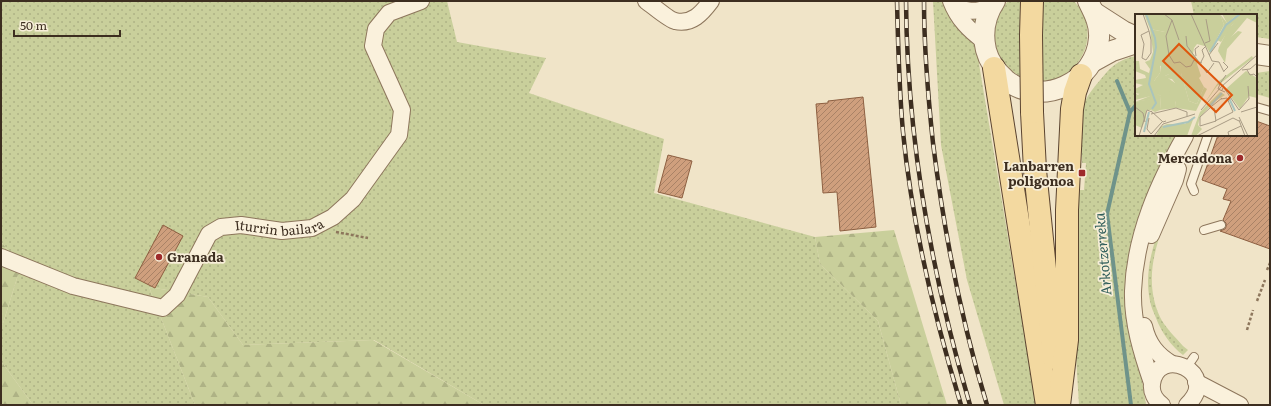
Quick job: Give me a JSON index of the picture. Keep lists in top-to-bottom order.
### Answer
{
  "streets": {
    "street": ["Iturrin bailara"]
  },
  "water": ["Arkotzerreka"],
  "places": {
    "other": ["Mercadona", "Granada"],
    "transit": ["Lanbarren poligonoa"]
  },
  "scale_bar": "50 m"
}
